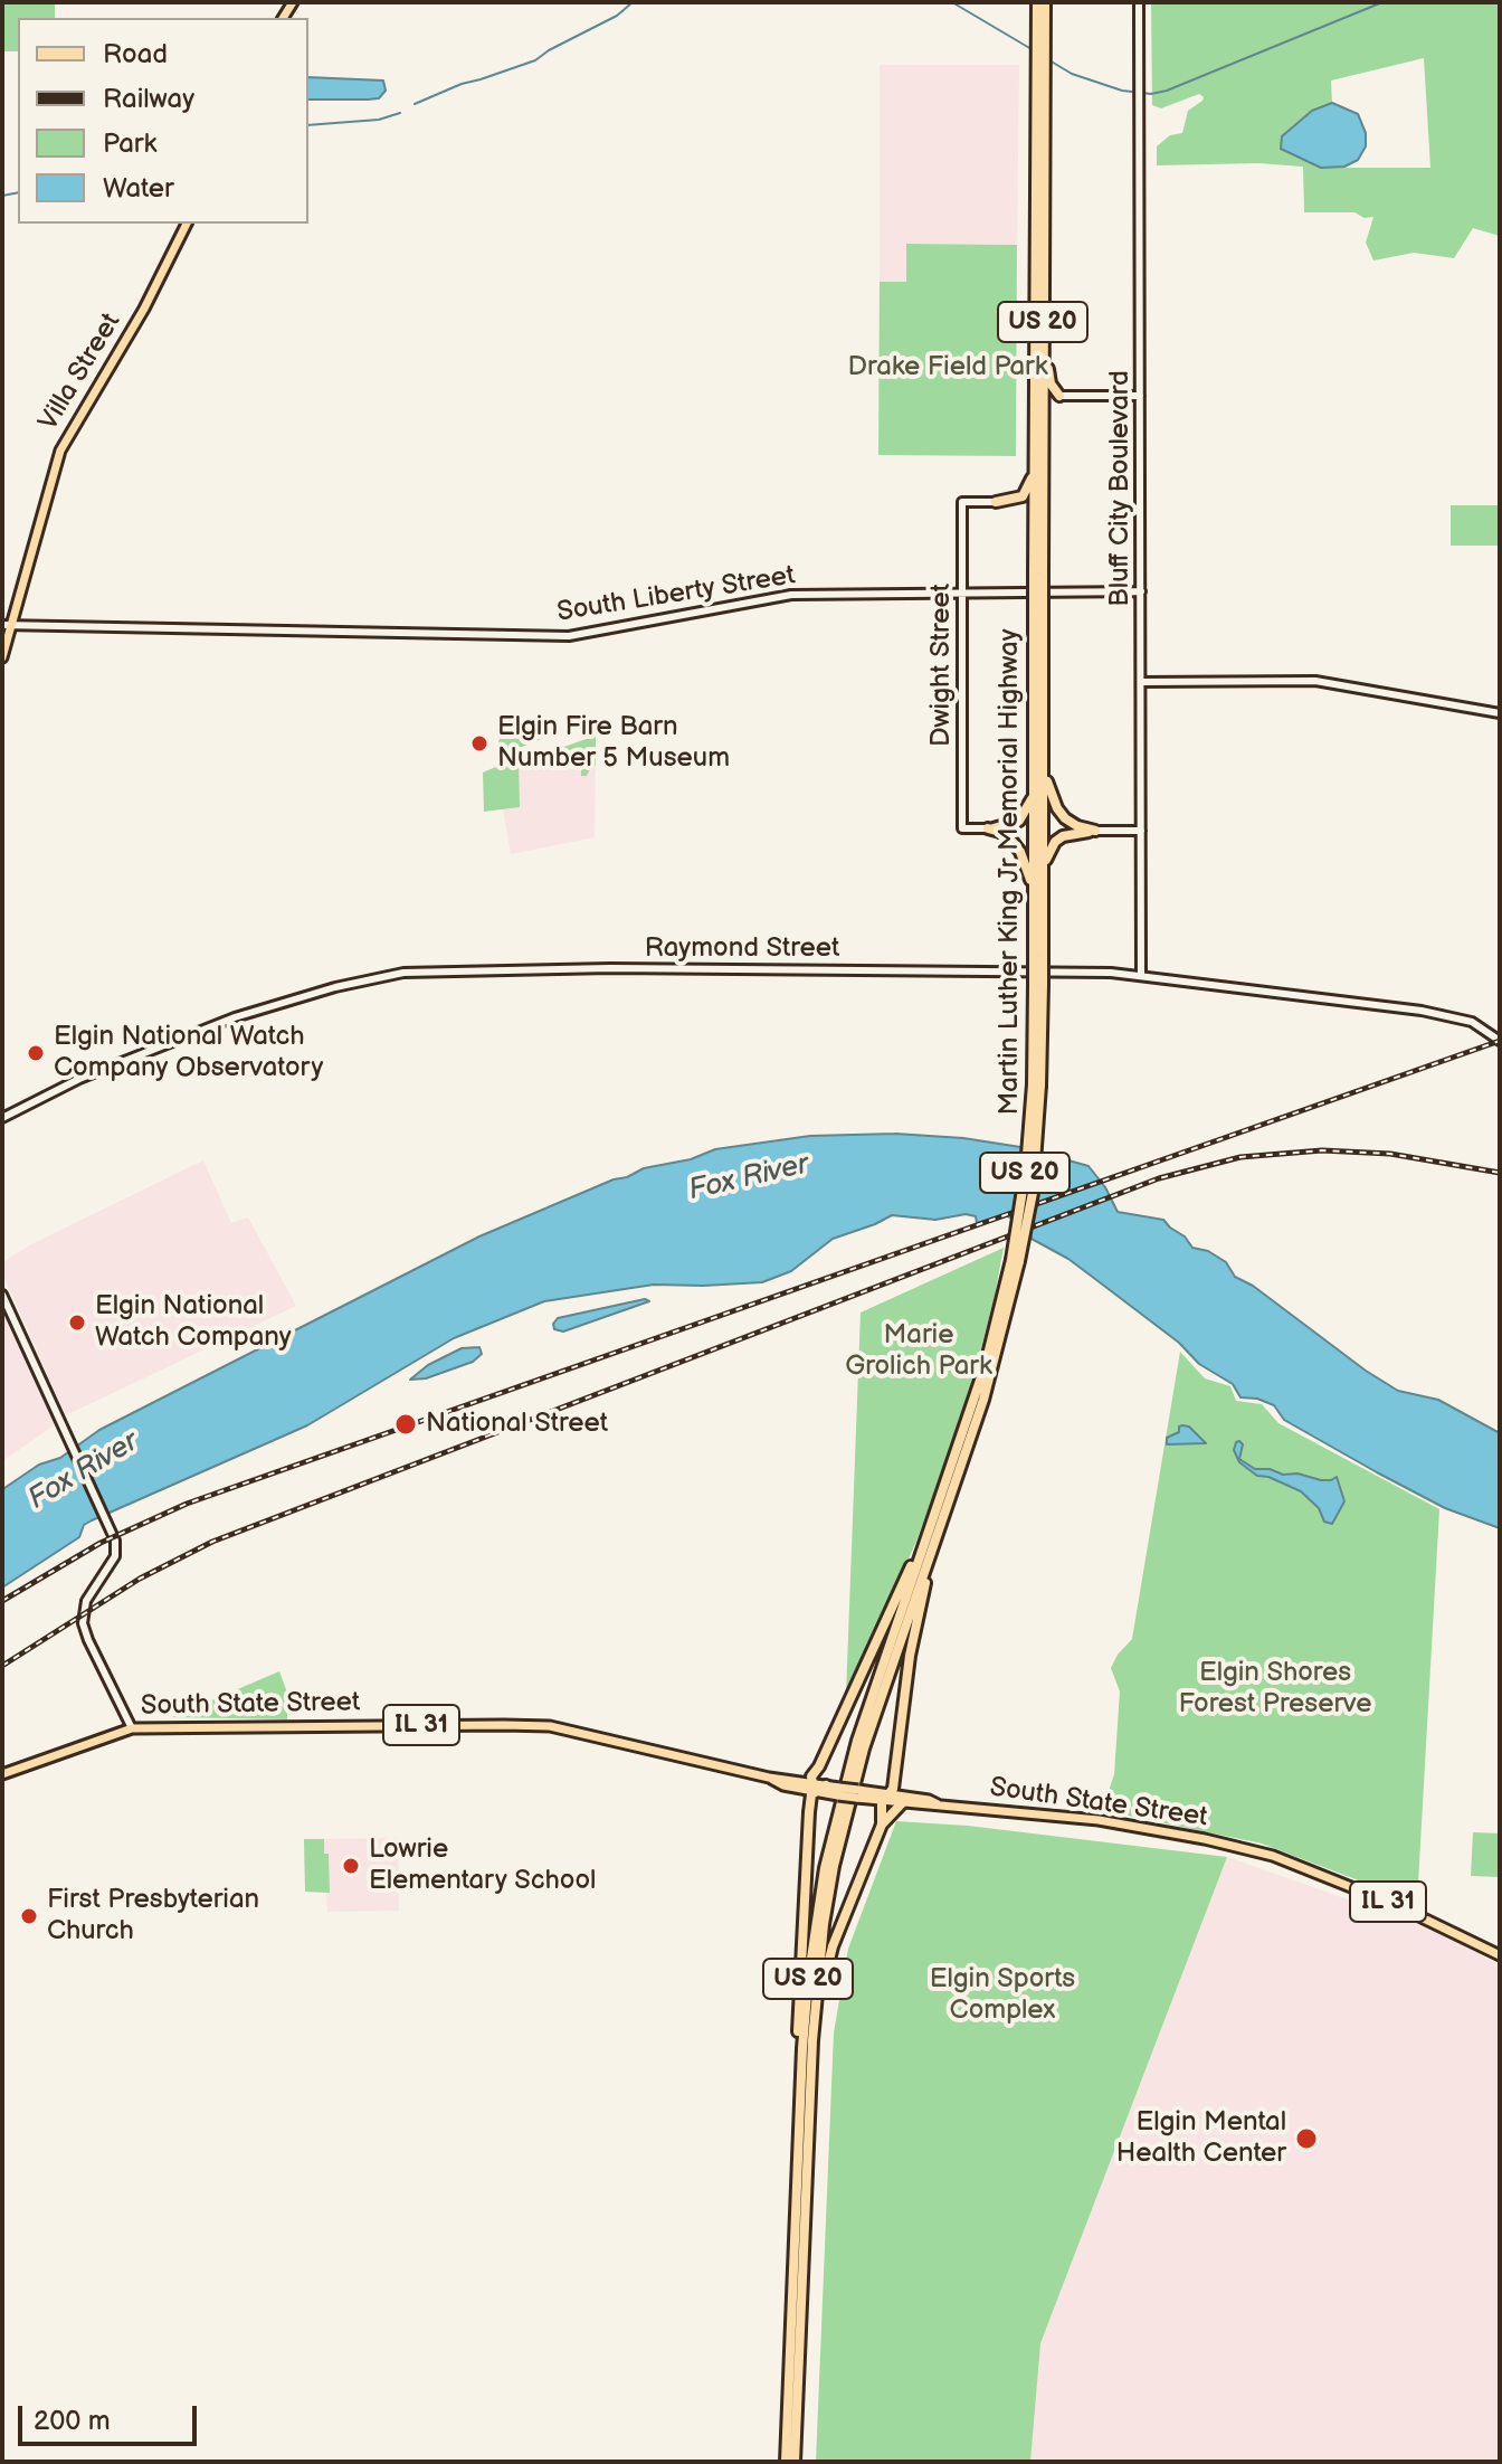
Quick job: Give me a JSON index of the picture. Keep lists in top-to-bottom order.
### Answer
{
  "streets": {
    "highway": ["US 20", "Martin Luther King Jr Memorial Highway"],
    "main road": ["Villa Street", "South State Street", "IL 31"],
    "street": [
      "Bluff City Boulevard",
      "South Liberty Street",
      "Dwight Street",
      "Raymond Street"
    ]
  },
  "crossings": [
    ["Villa Street", "South Liberty Street"],
    ["Bluff City Boulevard", "South Liberty Street"],
    ["Bluff City Boulevard", "Raymond Street"],
    ["South Liberty Street", "Dwight Street"]
  ],
  "water": ["Fox River"],
  "parks": [
    "Drake Field Park",
    "Marie Grolich Park",
    "Elgin Shores Forest Preserve",
    "Elgin Sports Complex"
  ],
  "places": [
    "Elgin Fire Barn Number 5 Museum",
    "Elgin National Watch Company Observatory",
    "Elgin National Watch Company",
    "National Street",
    "Lowrie Elementary School",
    "First Presbyterian Church",
    "Elgin Mental Health Center"
  ],
  "legend": [
    "Road",
    "Railway",
    "Park",
    "Water"
  ],
  "scale_bar": "200 m"
}
